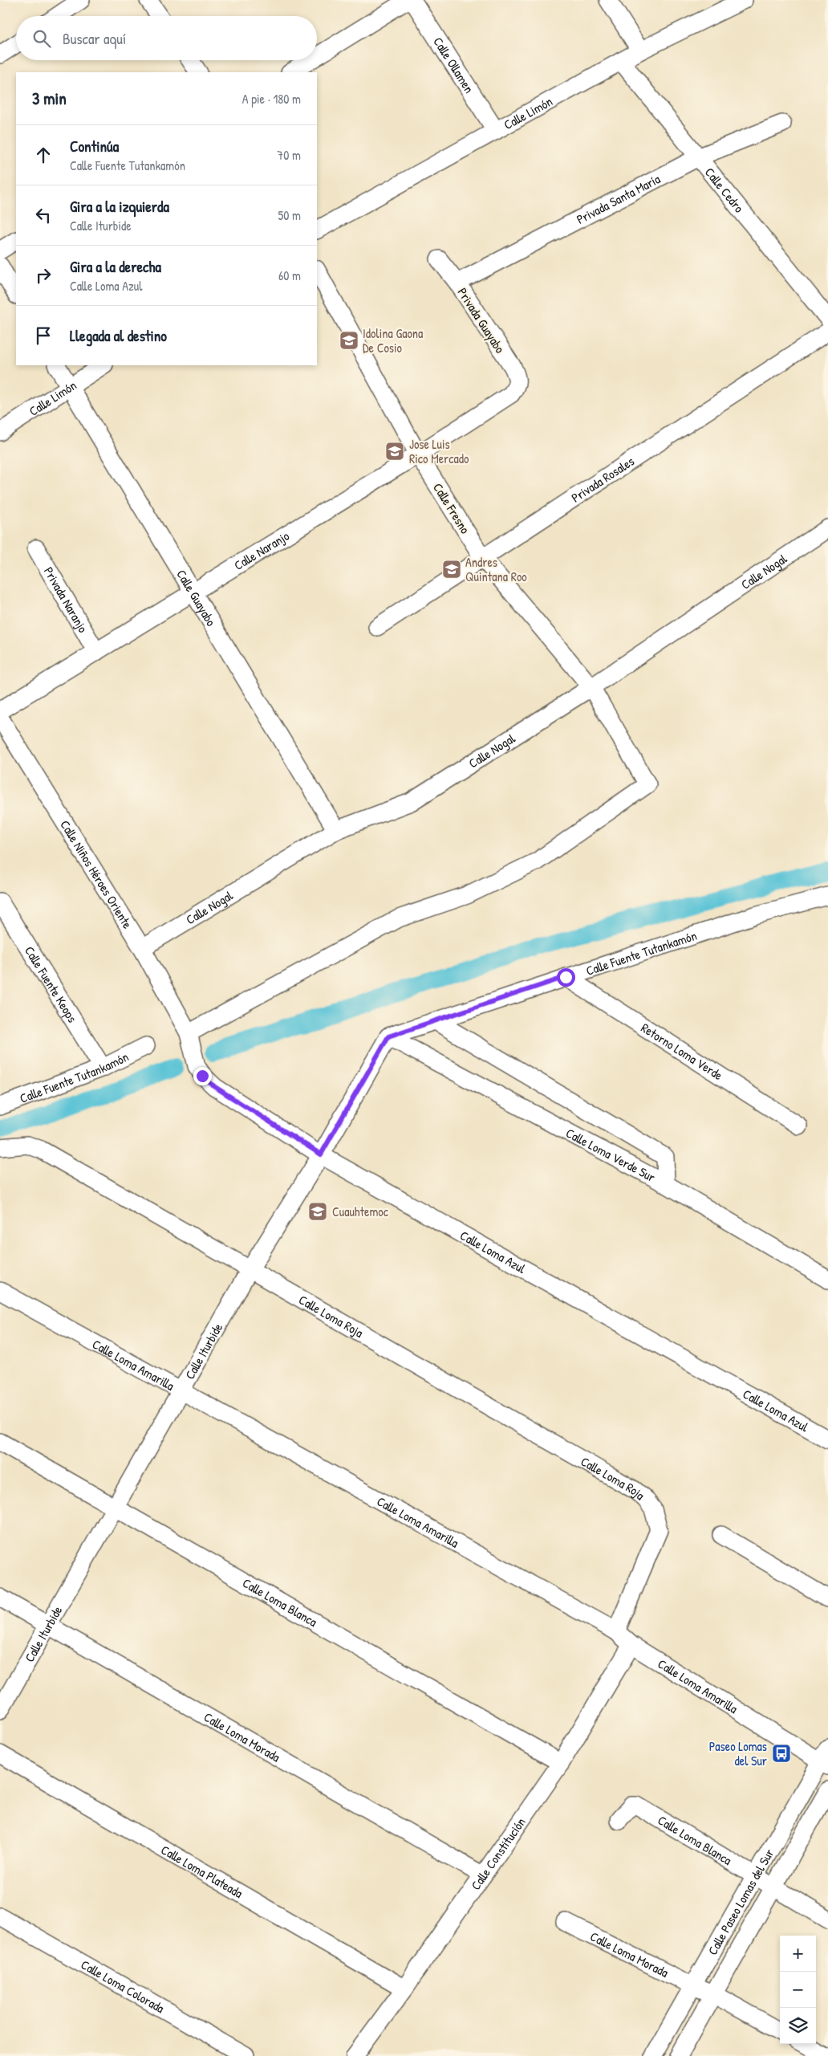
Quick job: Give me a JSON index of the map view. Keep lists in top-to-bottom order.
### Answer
{
  "streets": {
    "street": [
      "Calle Ollamen",
      "Calle Limón",
      "Calle Cedro",
      "Privada Santa María",
      "Privada Guayabo",
      "Privada Rosales",
      "Calle Fresno",
      "Calle Naranjo",
      "Calle Nogal",
      "Calle Guayabo",
      "Privada Naranjo",
      "Calle Niños Héroes Oriente",
      "Calle Fuente Tutankamón",
      "Calle Fuente Keops",
      "Retorno Loma Verde",
      "Calle Loma Verde Sur",
      "Calle Loma Azul",
      "Calle Loma Roja",
      "Calle Iturbide",
      "Calle Loma Amarilla",
      "Calle Loma Blanca",
      "Calle Loma Morada",
      "Calle Constitución",
      "Calle Loma Plateada",
      "Calle Paseo Lomas del Sur",
      "Calle Loma Colorada"
    ]
  },
  "crossings": [
    ["Calle Ollamen", "Calle Limón"],
    ["Calle Limón", "Calle Cedro"],
    ["Calle Limón", "Calle Guayabo"],
    ["Calle Cedro", "Privada Santa María"],
    ["Privada Santa María", "Privada Guayabo"],
    ["Privada Guayabo", "Calle Naranjo"],
    ["Privada Rosales", "Calle Fresno"],
    ["Calle Fresno", "Calle Naranjo"],
    ["Calle Fresno", "Calle Nogal"],
    ["Calle Fresno", "Calle Niños Héroes Oriente"],
    ["Calle Fresno", "Calle Loma Azul"],
    ["Calle Naranjo", "Calle Guayabo"],
    ["Calle Naranjo", "Privada Naranjo"],
    ["Calle Nogal", "Calle Guayabo"],
    ["Calle Nogal", "Calle Niños Héroes Oriente"],
    ["Calle Niños Héroes Oriente", "Calle Loma Azul"],
    ["Calle Fuente Tutankamón", "Calle Fuente Keops"],
    ["Calle Fuente Tutankamón", "Retorno Loma Verde"],
    ["Calle Fuente Tutankamón", "Calle Loma Verde Sur"],
    ["Calle Fuente Tutankamón", "Calle Iturbide"],
    ["Calle Loma Verde Sur", "Calle Iturbide"],
    ["Calle Loma Azul", "Calle Iturbide"],
    ["Calle Loma Roja", "Calle Iturbide"],
    ["Calle Loma Roja", "Calle Loma Amarilla"],
    ["Calle Iturbide", "Calle Loma Amarilla"],
    ["Calle Iturbide", "Calle Loma Blanca"],
    ["Calle Iturbide", "Calle Loma Morada"],
    ["Calle Loma Amarilla", "Calle Constitución"],
    ["Calle Loma Amarilla", "Calle Paseo Lomas del Sur"],
    ["Calle Loma Blanca", "Calle Constitución"],
    ["Calle Loma Blanca", "Calle Paseo Lomas del Sur"],
    ["Calle Loma Morada", "Calle Constitución"],
    ["Calle Loma Morada", "Calle Paseo Lomas del Sur"],
    ["Calle Constitución", "Calle Loma Plateada"]
  ],
  "places": {
    "school or university": [
      "Idolina Gaona De Cosio",
      "Jose Luis Rico Mercado",
      "Andres Quintana Roo",
      "Cuauhtemoc"
    ],
    "bus stop": ["Paseo Lomas del Sur"]
  },
  "page": {
    "search": "Buscar aquí",
    "heading": ["3 min", "A pie · 180 m"],
    "list": [
      ["Continúa", "Calle Fuente Tutankamón", "70 m"],
      ["Gira a la izquierda", "Calle Iturbide", "50 m"],
      ["Gira a la derecha", "Calle Loma Azul", "60 m"],
      "Llegada al destino"
    ],
    "map_buttons": ["+", "−"]
  }
}
